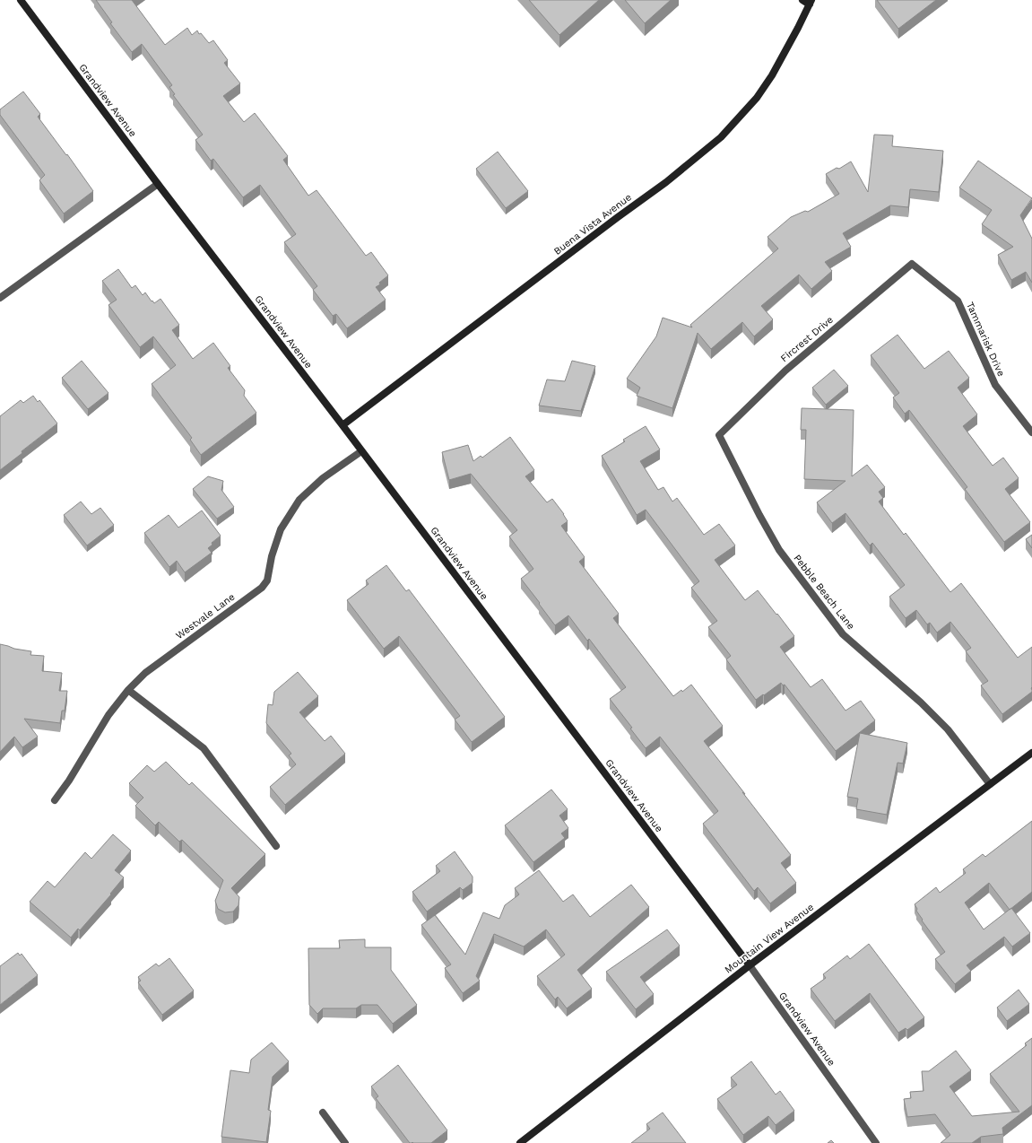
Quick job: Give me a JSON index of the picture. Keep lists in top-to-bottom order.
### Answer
{
  "streets": {
    "street": [
      "Grandview Avenue",
      "Buena Vista Avenue",
      "Fircrest Drive",
      "Tammarisk Drive",
      "Pebble Beach Lane",
      "Westvale Lane",
      "Mountain View Avenue"
    ]
  },
  "crossings": [
    ["Grandview Avenue", "Buena Vista Avenue"],
    ["Grandview Avenue", "Westvale Lane"],
    ["Grandview Avenue", "Mountain View Avenue"],
    ["Fircrest Drive", "Tammarisk Drive"],
    ["Fircrest Drive", "Pebble Beach Lane"],
    ["Pebble Beach Lane", "Mountain View Avenue"]
  ]
}
